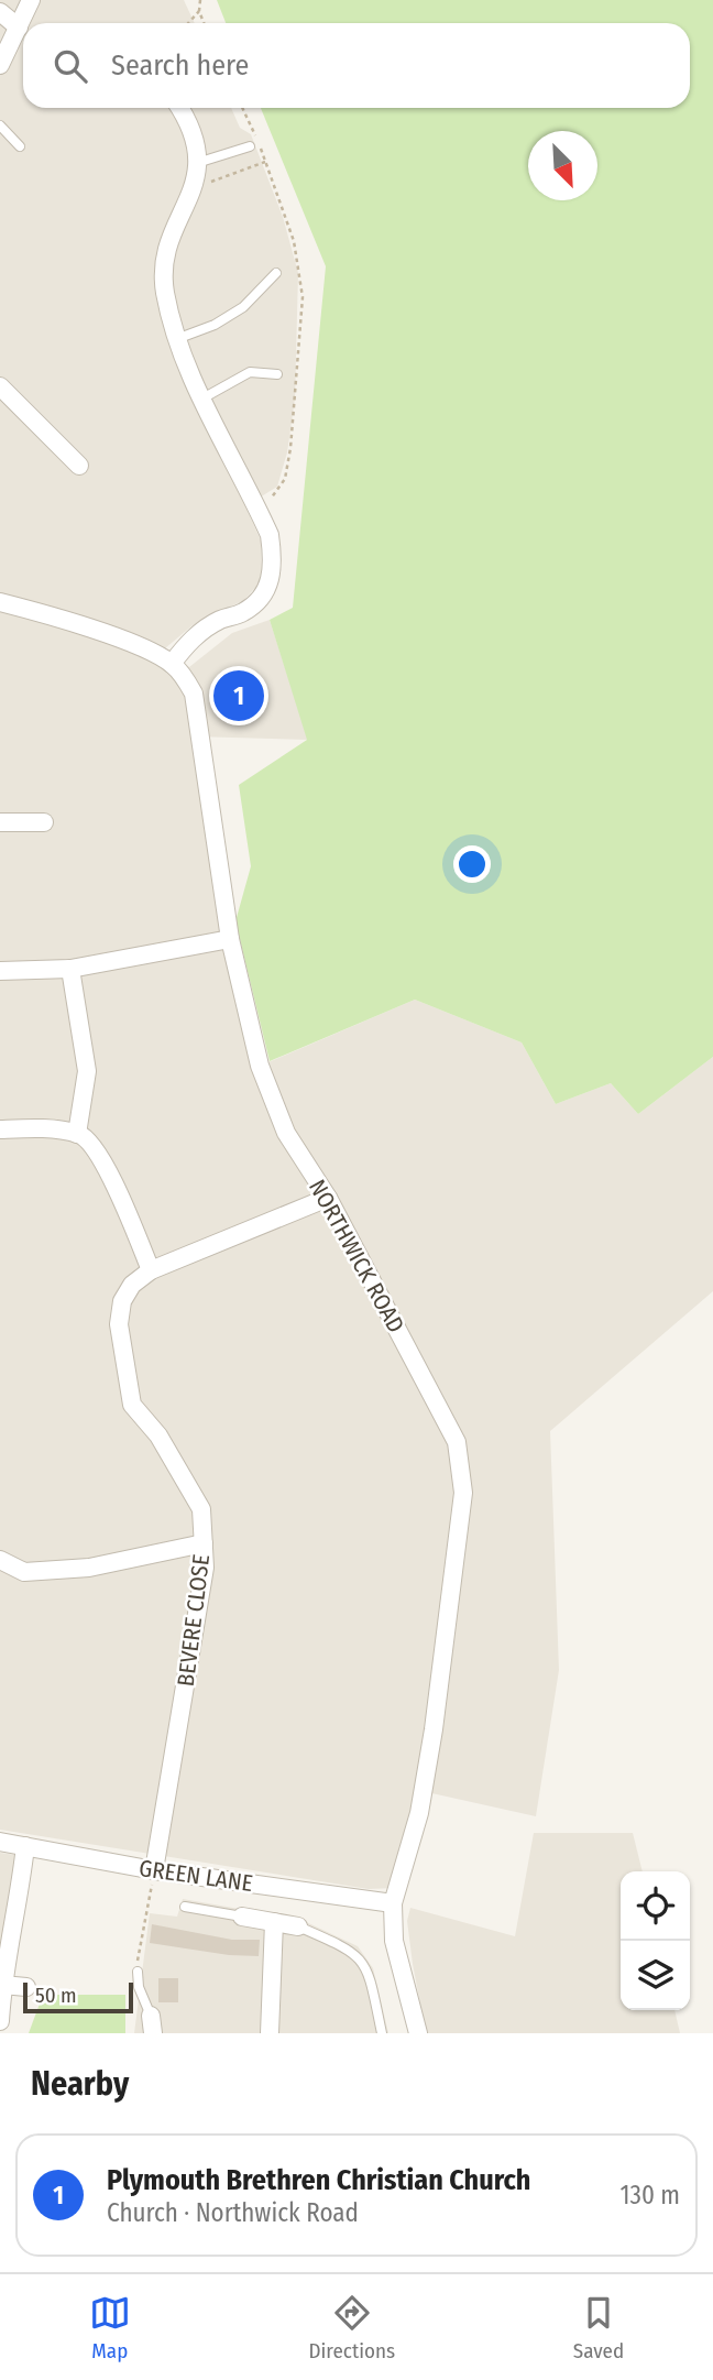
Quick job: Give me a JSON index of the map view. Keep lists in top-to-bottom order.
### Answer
{
  "streets": {
    "street": ["NORTHWICK ROAD", "BEVERE CLOSE", "GREEN LANE"]
  },
  "crossings": [
    ["NORTHWICK ROAD", "BEVERE CLOSE"],
    ["NORTHWICK ROAD", "GREEN LANE"],
    ["BEVERE CLOSE", "GREEN LANE"]
  ],
  "scale_bar": "50 m",
  "north": "bottom right",
  "page": {
    "search": "Search here",
    "pins": "1",
    "scale": "50 m",
    "heading": "Nearby",
    "list": [
      {
        "mark": "1",
        "name": "Plymouth Brethren Christian Church",
        "note": "Church · Northwick Road",
        "value": "130 m"
      }
    ],
    "nav": ["Map", "Directions", "Saved"]
  }
}
